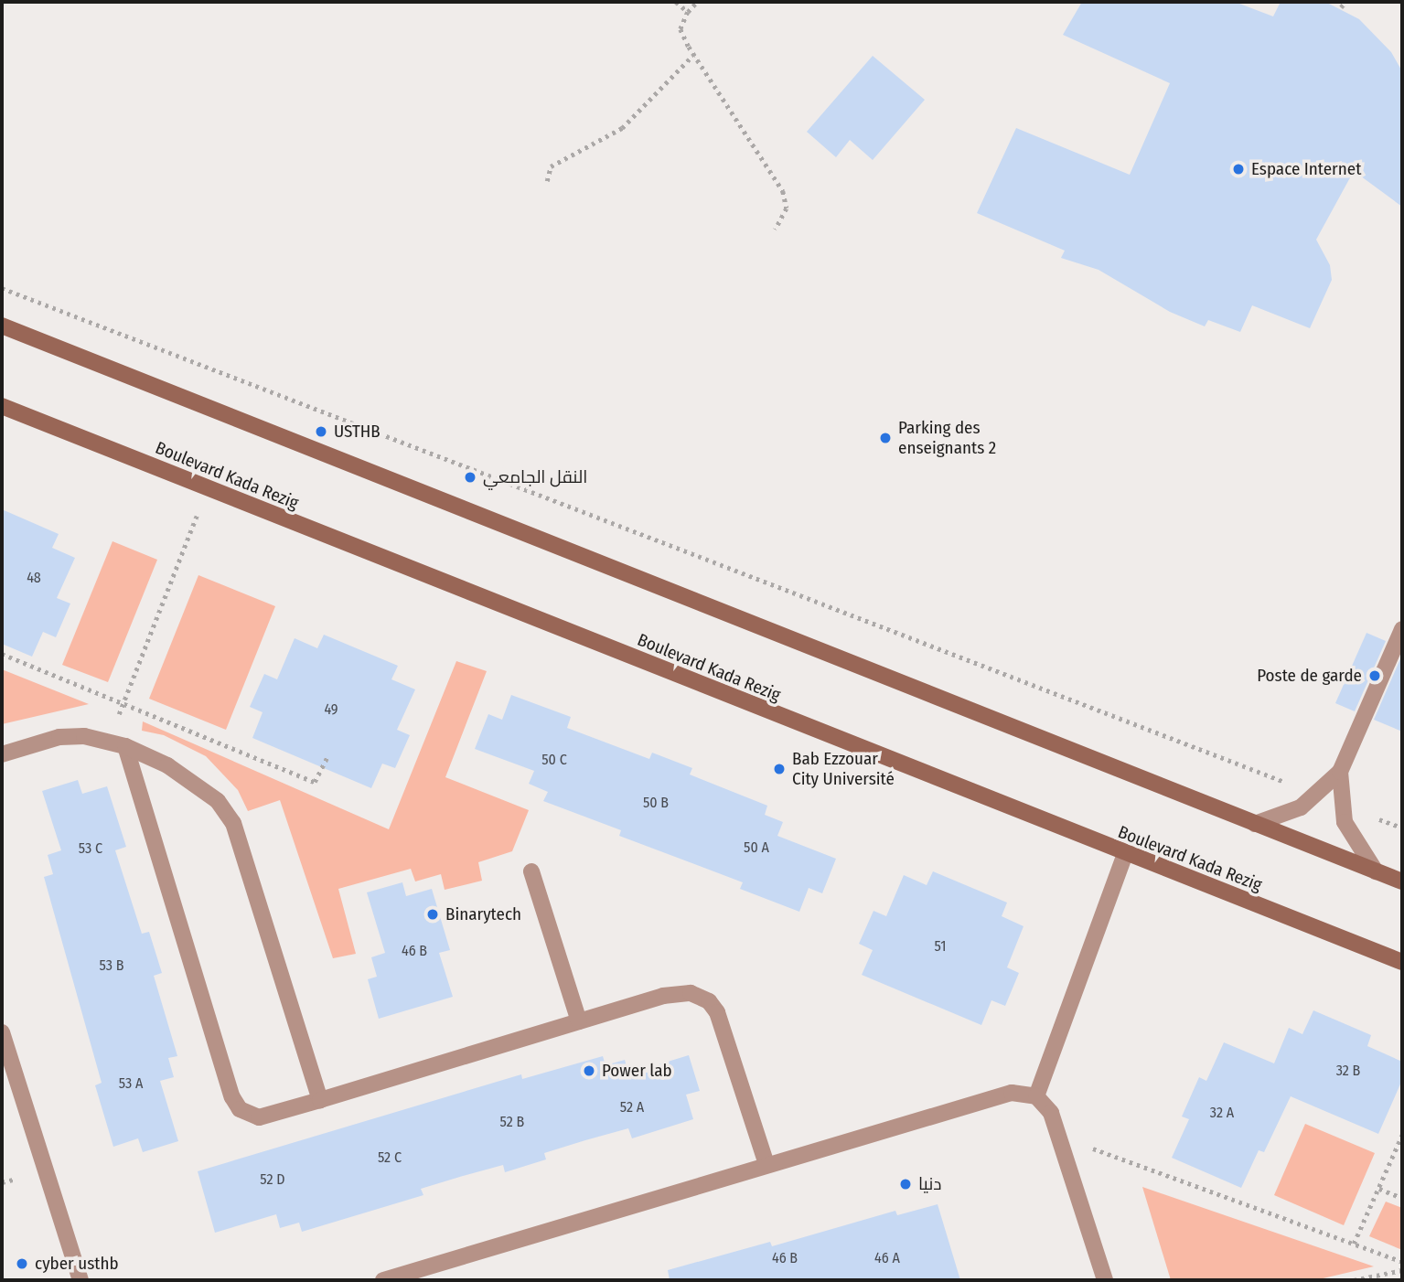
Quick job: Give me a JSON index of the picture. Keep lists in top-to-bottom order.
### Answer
{
  "streets": {
    "main road": ["Boulevard Kada Rezig"]
  },
  "places": [
    "Espace Internet",
    "USTHB",
    "Parking des enseignants 2",
    "النقل الجامعي",
    "Poste de garde",
    "Bab Ezzouar City Université",
    "Binarytech",
    "Power lab",
    "دنيا",
    "cyber usthb"
  ],
  "house_numbers": [
    "48",
    "49",
    "50 C",
    "50 B",
    "50 A",
    "53 C",
    "51",
    "46 B",
    "53 B",
    "32 B",
    "53 A",
    "52 A",
    "32 A",
    "52 B",
    "52 C",
    "52 D",
    "46 B",
    "46 A"
  ]
}
